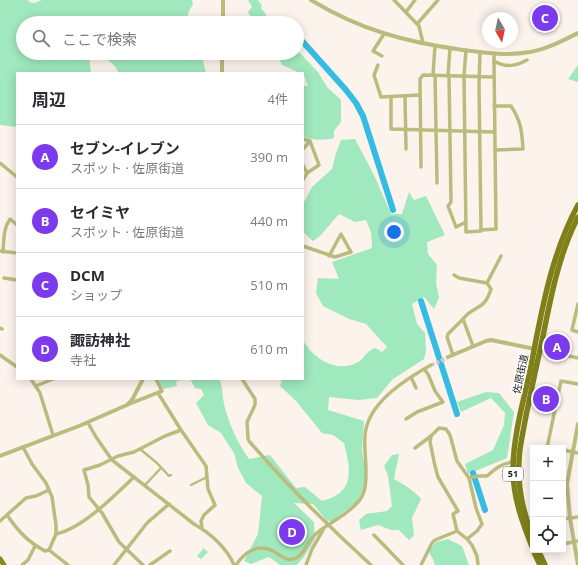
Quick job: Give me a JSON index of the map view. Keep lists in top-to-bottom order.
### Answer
{
  "streets": {
    "highway": ["佐原街道", "51"]
  },
  "north": "bottom",
  "page": {
    "pins": [
      "C",
      "A",
      "B",
      "D"
    ],
    "search": "ここで検索",
    "heading": ["周辺", "4件"],
    "list": [
      {
        "mark": "A",
        "name": "セブン-イレブン",
        "note": "スポット · 佐原街道",
        "value": "390 m"
      },
      {
        "mark": "B",
        "name": "セイミヤ",
        "note": "スポット · 佐原街道",
        "value": "440 m"
      },
      {
        "mark": "C",
        "name": "DCM",
        "note": "ショップ",
        "value": "510 m"
      },
      {
        "mark": "D",
        "name": "諏訪神社",
        "note": "寺社",
        "value": "610 m"
      }
    ],
    "map_buttons": ["+", "−"]
  }
}
